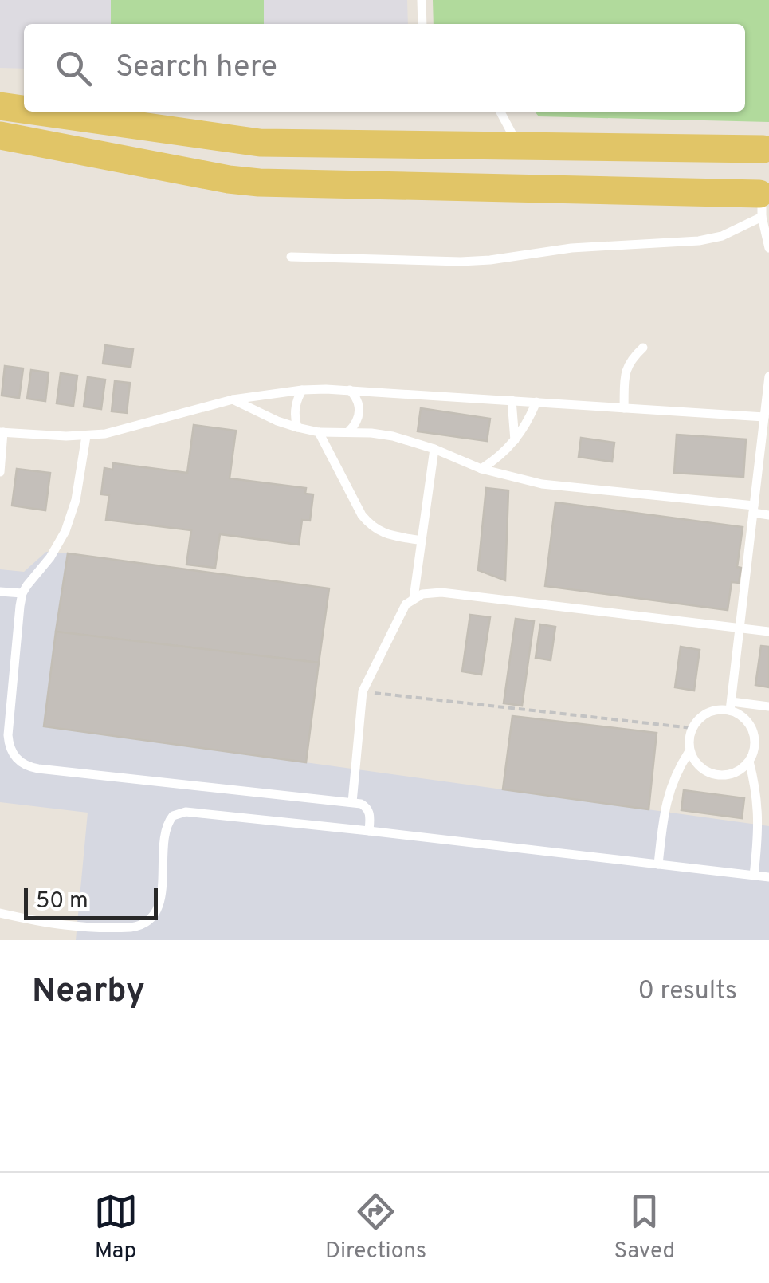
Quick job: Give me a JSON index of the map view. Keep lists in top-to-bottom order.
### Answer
{
  "scale_bar": "50 m",
  "page": {
    "search": "Search here",
    "scale": "50 m",
    "heading": ["Nearby", "0 results"],
    "nav": ["Map", "Directions", "Saved"]
  }
}
